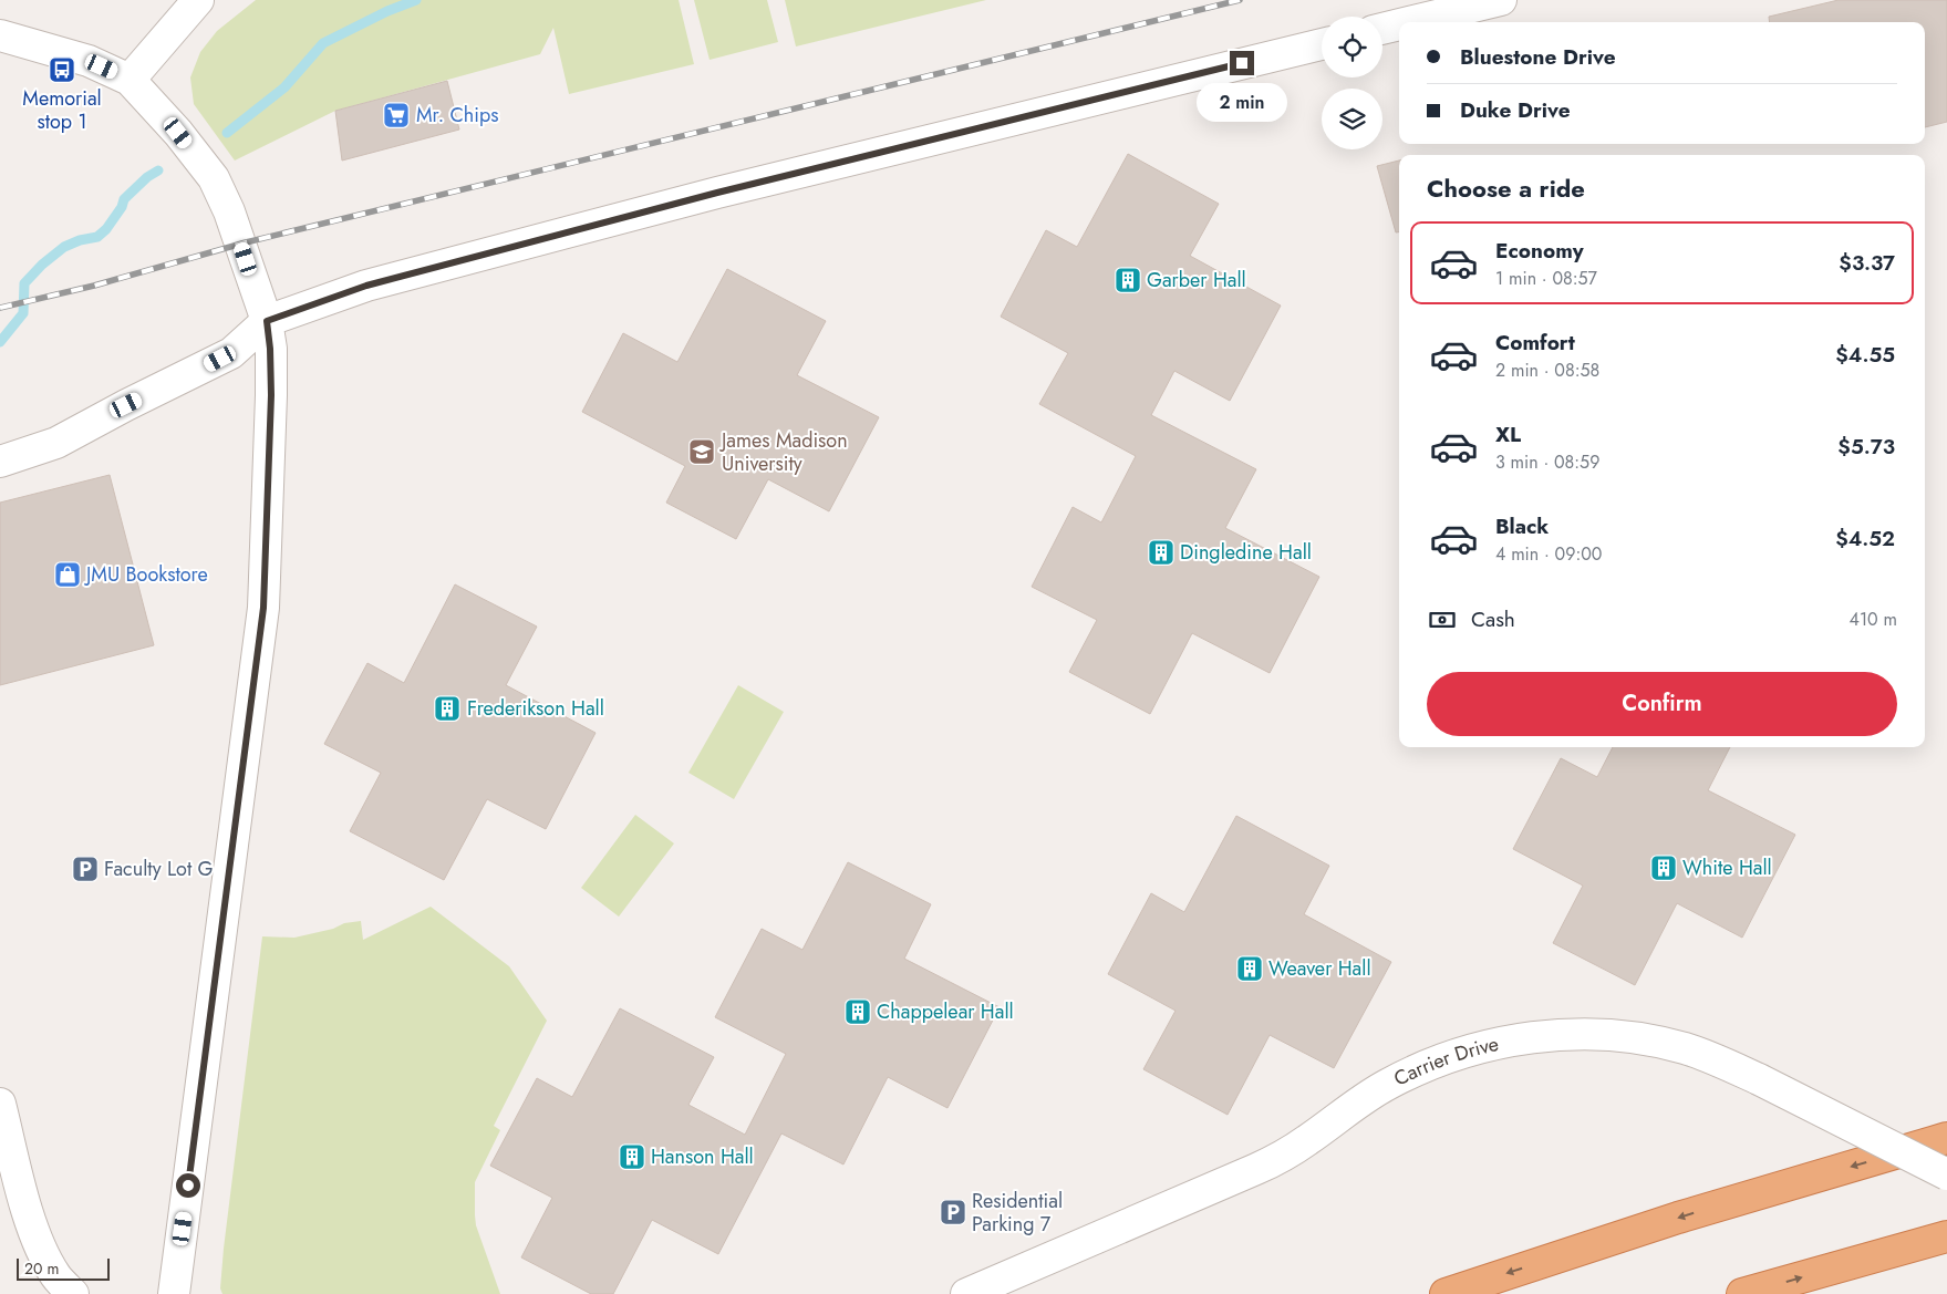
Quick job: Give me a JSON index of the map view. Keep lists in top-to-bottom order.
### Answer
{
  "streets": {
    "street": ["Carrier Drive"]
  },
  "places": {
    "bus stop": ["Memorial stop 1"],
    "supermarket": ["Mr. Chips"],
    "building": [
      "Garber Hall",
      "Dingledine Hall",
      "Frederikson Hall",
      "White Hall",
      "Weaver Hall",
      "Chappelear Hall",
      "Hanson Hall"
    ],
    "school or university": ["James Madison University"],
    "shop": ["JMU Bookstore"],
    "parking": ["Faculty Lot G", "Residential Parking 7"]
  },
  "scale_bar": "20 m",
  "page": {
    "banner": ["Bluestone Drive", "Duke Drive"],
    "bubble": "2 min",
    "heading": "Choose a ride",
    "list": [
      {
        "name": "Economy",
        "note": "1 min · 08:57",
        "value": "$3.37"
      },
      {
        "name": "Comfort",
        "note": "2 min · 08:58",
        "value": "$4.55"
      },
      {
        "name": "XL",
        "note": "3 min · 08:59",
        "value": "$5.73"
      },
      {
        "name": "Black",
        "note": "4 min · 09:00",
        "value": "$4.52"
      }
    ],
    "pay": ["Cash", "410 m"],
    "buttons": "Confirm",
    "scale": "20 m"
  }
}
